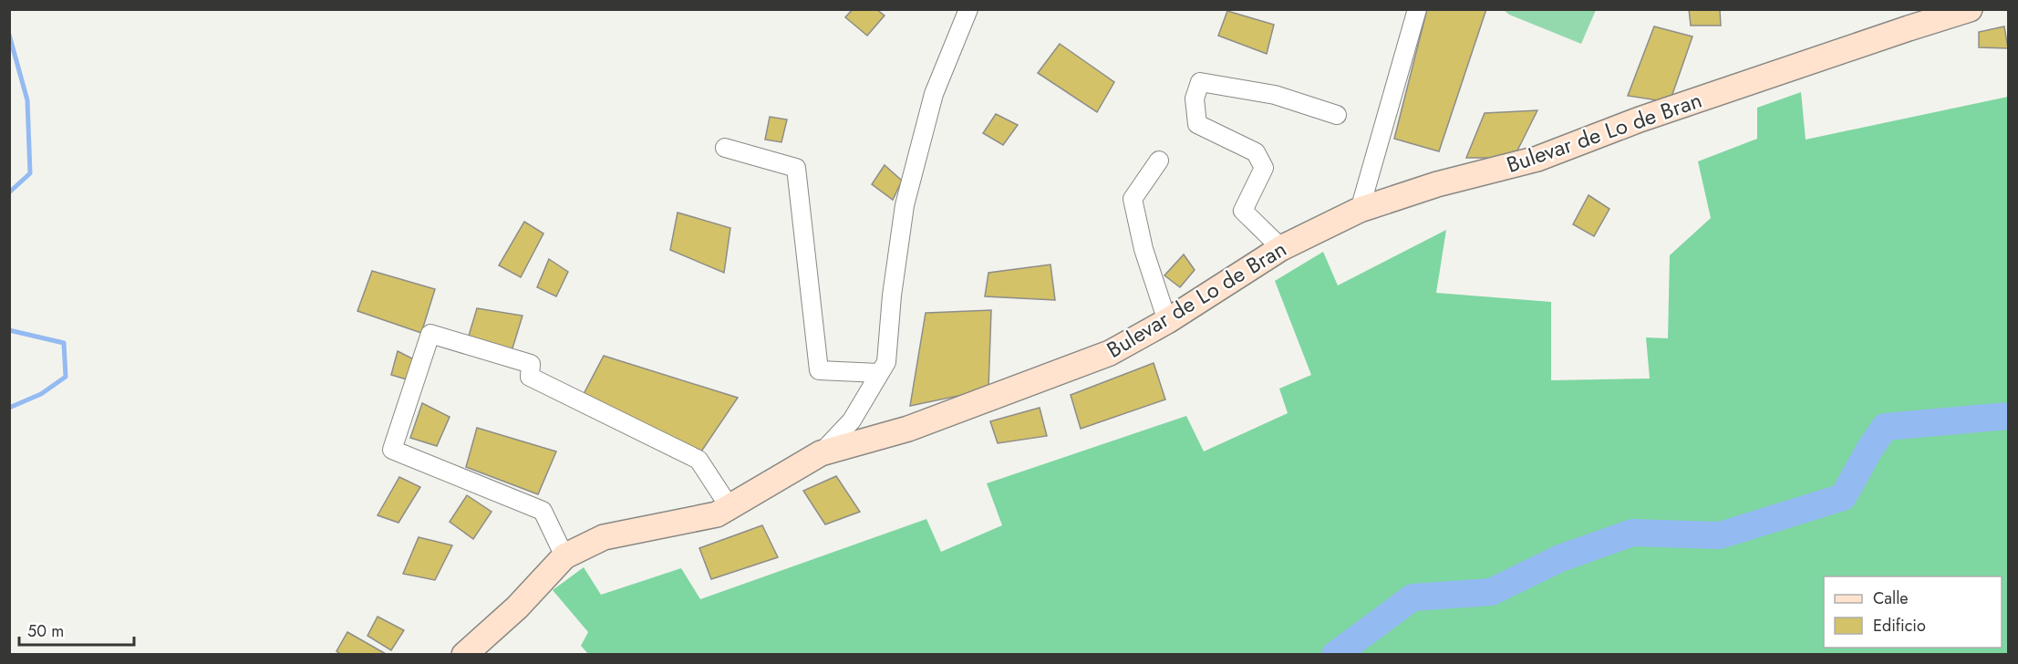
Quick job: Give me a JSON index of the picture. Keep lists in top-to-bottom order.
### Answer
{
  "streets": {
    "street": ["Bulevar de Lo de Bran"]
  },
  "legend": ["Calle", "Edificio"],
  "scale_bar": "50 m"
}
